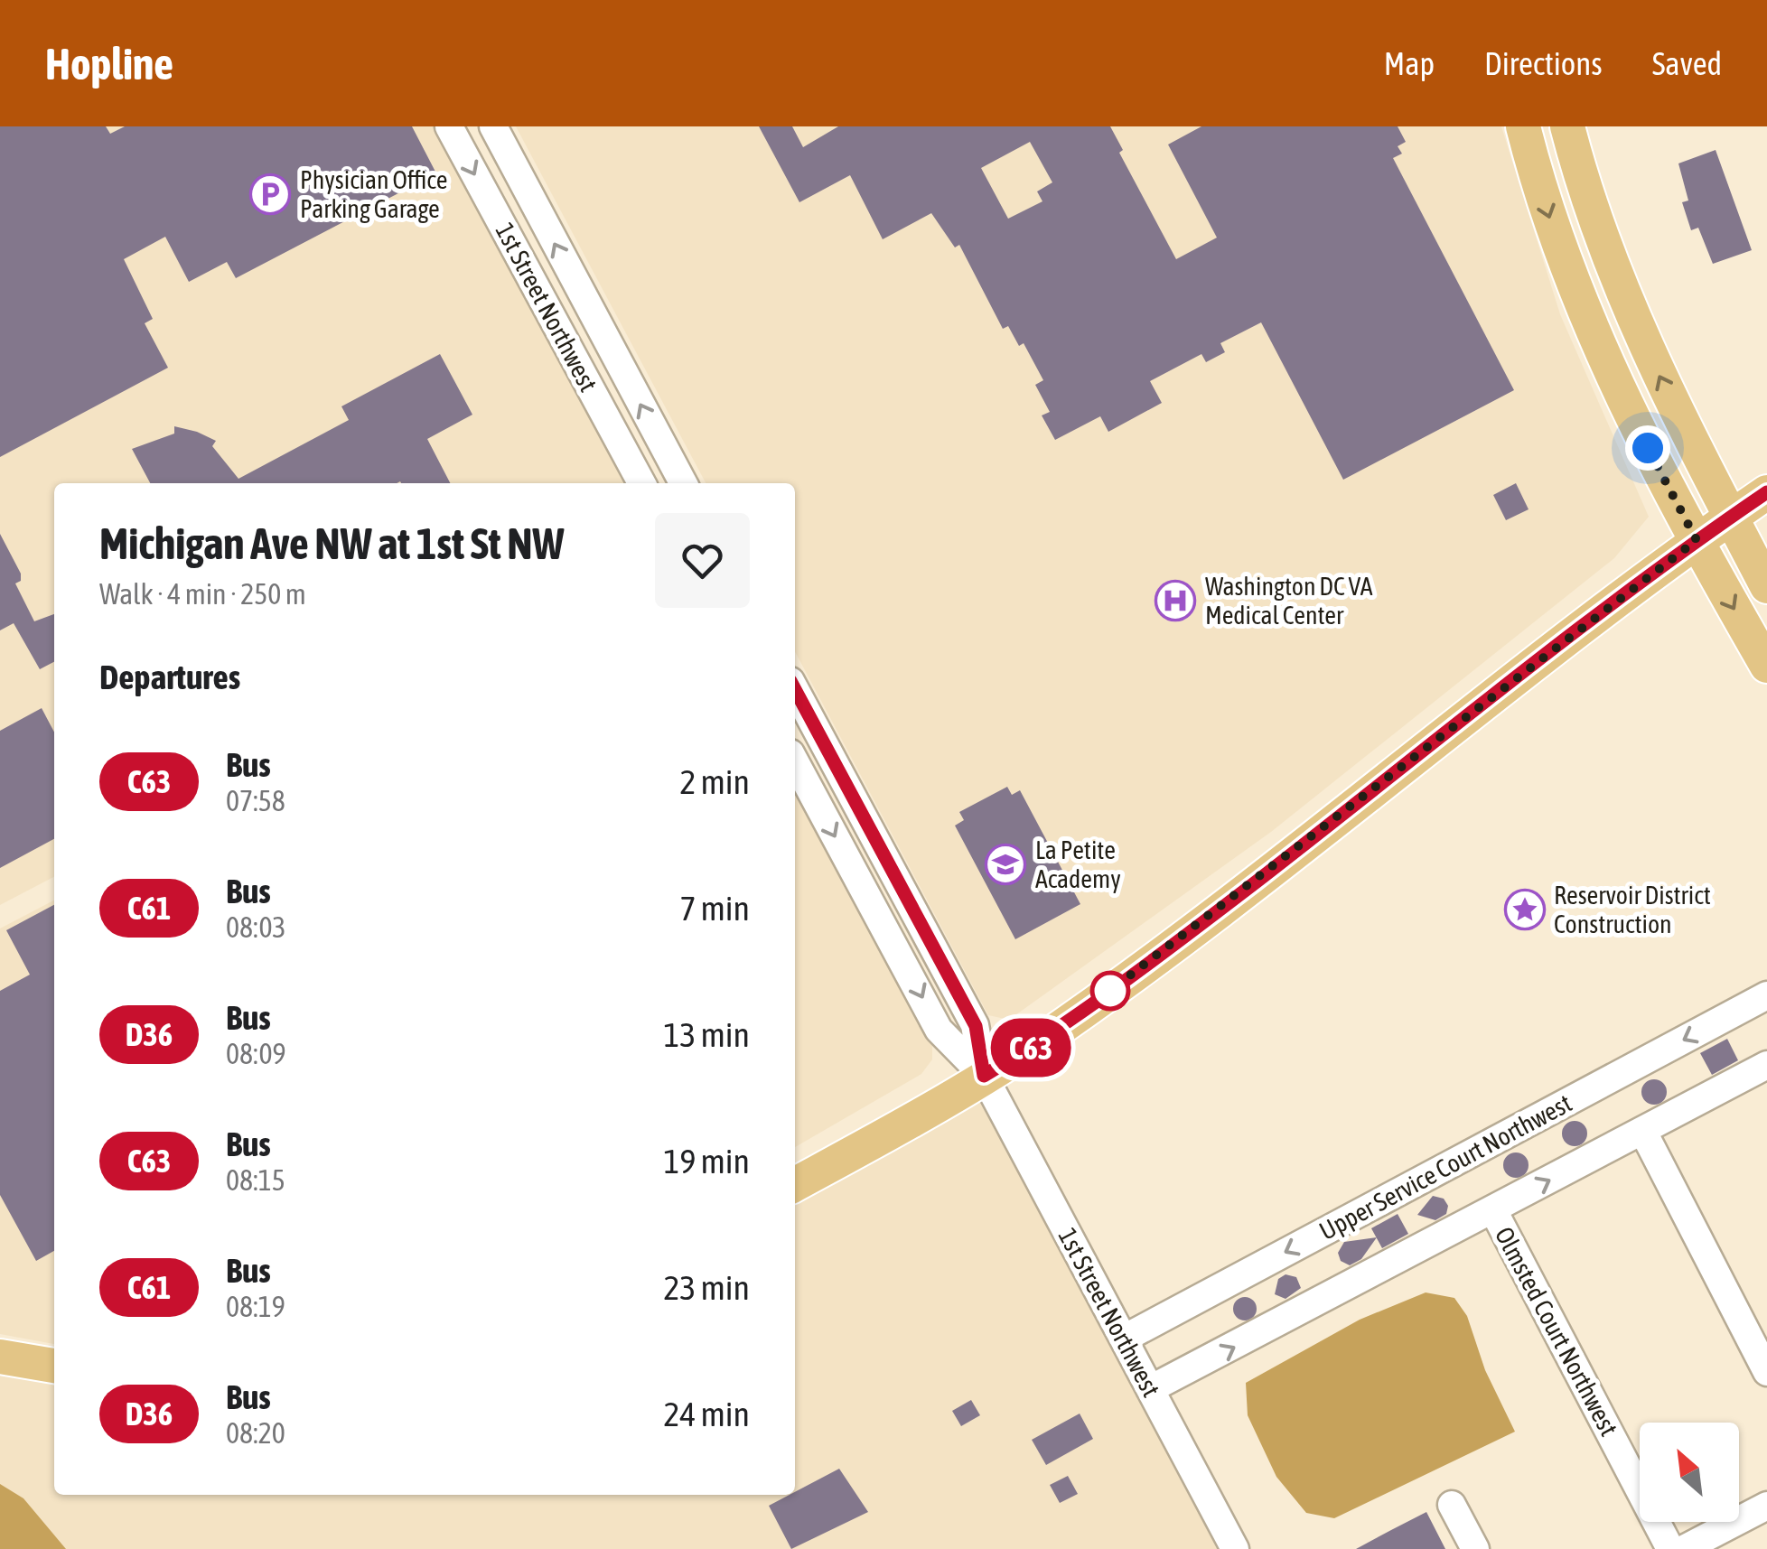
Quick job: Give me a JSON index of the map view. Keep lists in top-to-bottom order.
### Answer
{
  "streets": {
    "street": ["1st Street Northwest", "Upper Service Court Northwest", "Olmsted Court Northwest"]
  },
  "crossings": [
    ["1st Street Northwest", "Upper Service Court Northwest"]
  ],
  "places": {
    "parking": ["Physician Office Parking Garage"],
    "hospital": ["Washington DC VA Medical Center"],
    "school or university": ["La Petite Academy"],
    "place": ["Reservoir District Construction"]
  },
  "lines": ["bus line C63"],
  "north": "top left",
  "page": {
    "header": "Hopline",
    "nav": ["Map", "Directions", "Saved"],
    "on_map": "C63",
    "heading": [
      ["Michigan Ave NW at 1st St NW", "Walk · 4 min · 250 m"],
      "Departures"
    ],
    "list": [
      {
        "mark": "C63",
        "name": "Bus",
        "note": "07:58",
        "value": "2 min"
      },
      {
        "mark": "C61",
        "name": "Bus",
        "note": "08:03",
        "value": "7 min"
      },
      {
        "mark": "D36",
        "name": "Bus",
        "note": "08:09",
        "value": "13 min"
      },
      {
        "mark": "C63",
        "name": "Bus",
        "note": "08:15",
        "value": "19 min"
      },
      {
        "mark": "C61",
        "name": "Bus",
        "note": "08:19",
        "value": "23 min"
      },
      {
        "mark": "D36",
        "name": "Bus",
        "note": "08:20",
        "value": "24 min"
      }
    ]
  }
}
